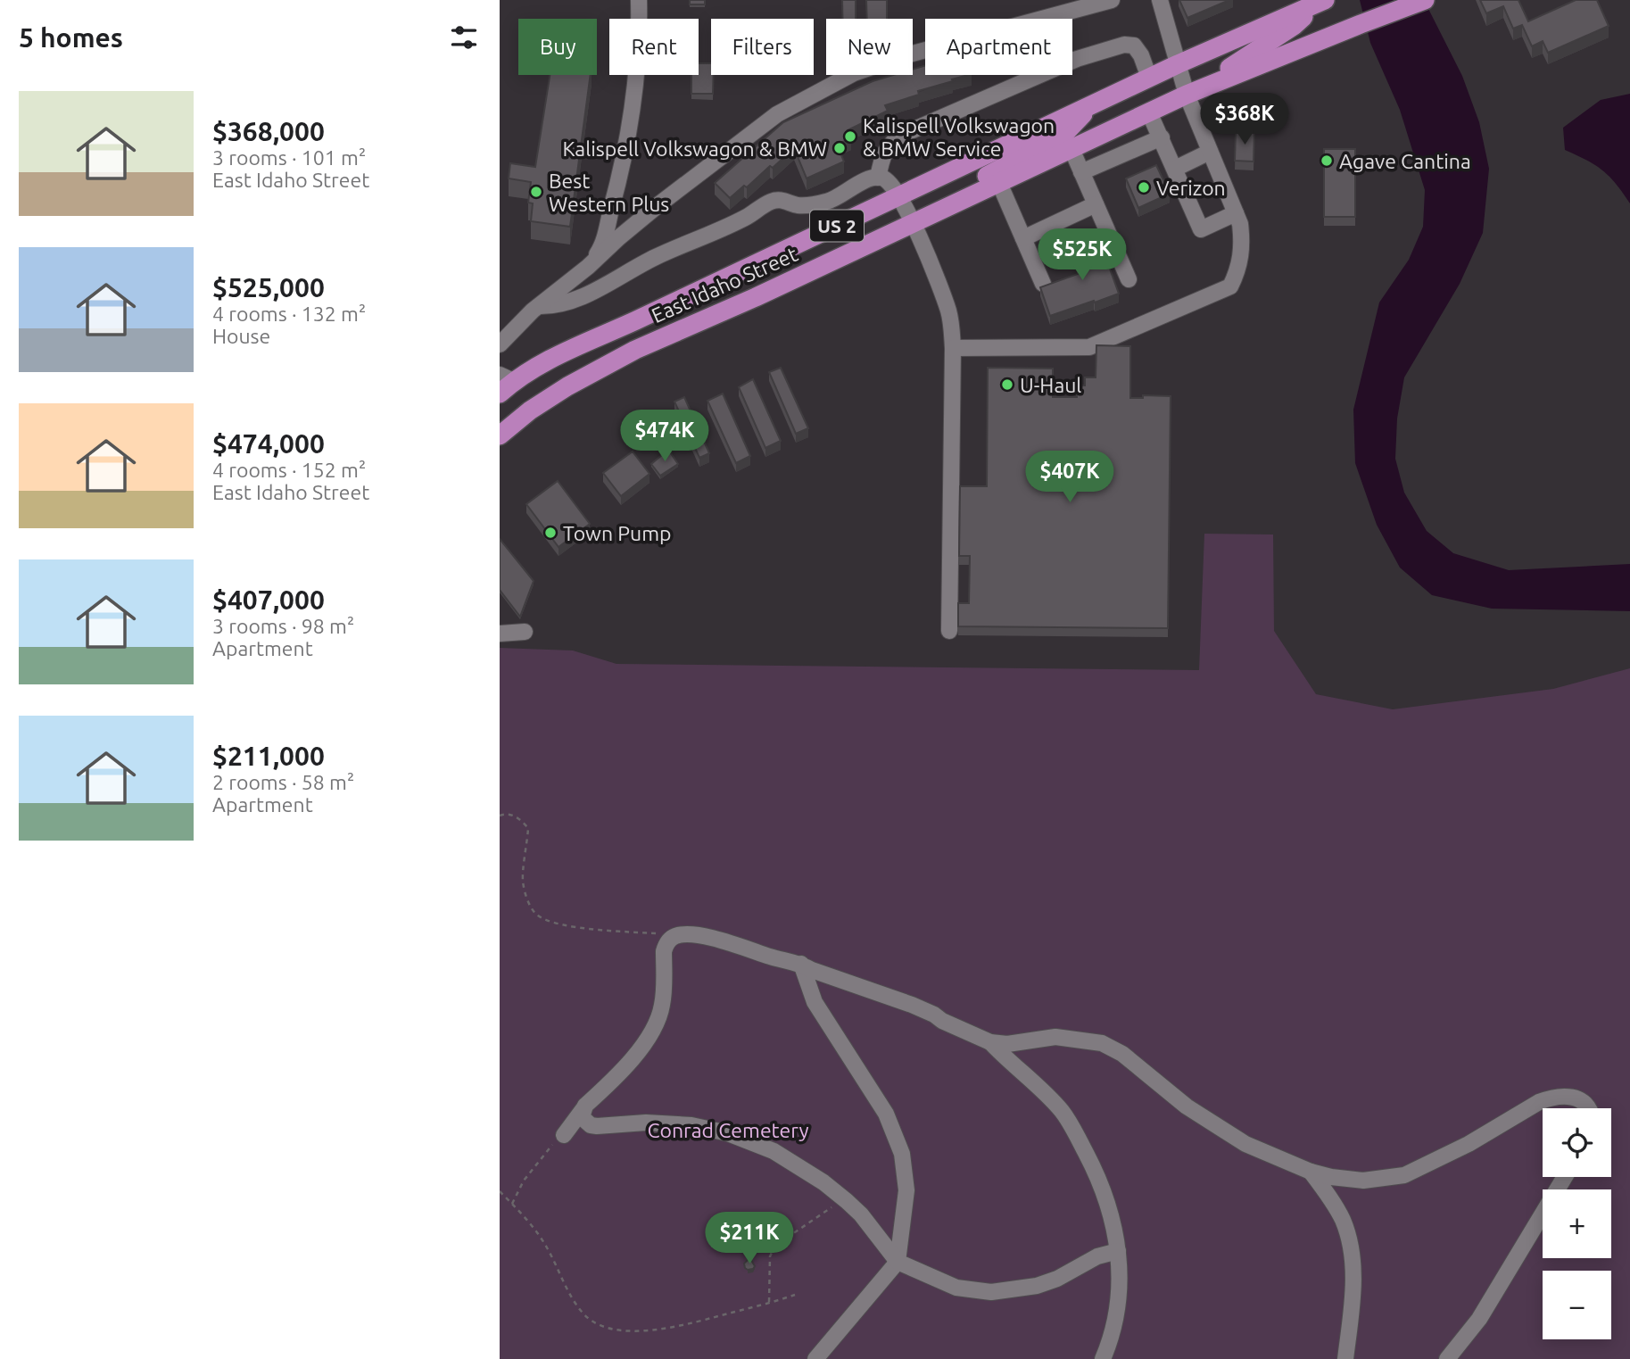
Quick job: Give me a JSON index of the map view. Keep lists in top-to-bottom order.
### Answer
{
  "streets": {
    "highway": ["US 2", "East Idaho Street"]
  },
  "parks": ["Conrad Cemetery"],
  "places": [
    "Kalispell Volkswagon & BMW Service",
    "Kalispell Volkswagon & BMW",
    "Agave Cantina",
    "Verizon",
    "Best Western Plus",
    "U-Haul",
    "Town Pump"
  ],
  "page": {
    "heading": "5 homes",
    "chip": [
      "Buy",
      "Rent",
      "Filters",
      "New",
      "Apartment"
    ],
    "list": [
      {
        "name": "$368,000",
        "note": "3 rooms · 101 m² · East Idaho Street"
      },
      {
        "name": "$525,000",
        "note": "4 rooms · 132 m² · House"
      },
      {
        "name": "$474,000",
        "note": "4 rooms · 152 m² · East Idaho Street"
      },
      {
        "name": "$407,000",
        "note": "3 rooms · 98 m² · Apartment"
      },
      {
        "name": "$211,000",
        "note": "2 rooms · 58 m² · Apartment"
      }
    ],
    "price": [
      "$368K",
      "$525K",
      "$474K",
      "$407K",
      "$211K"
    ],
    "map_buttons": ["+", "−"]
  }
}
